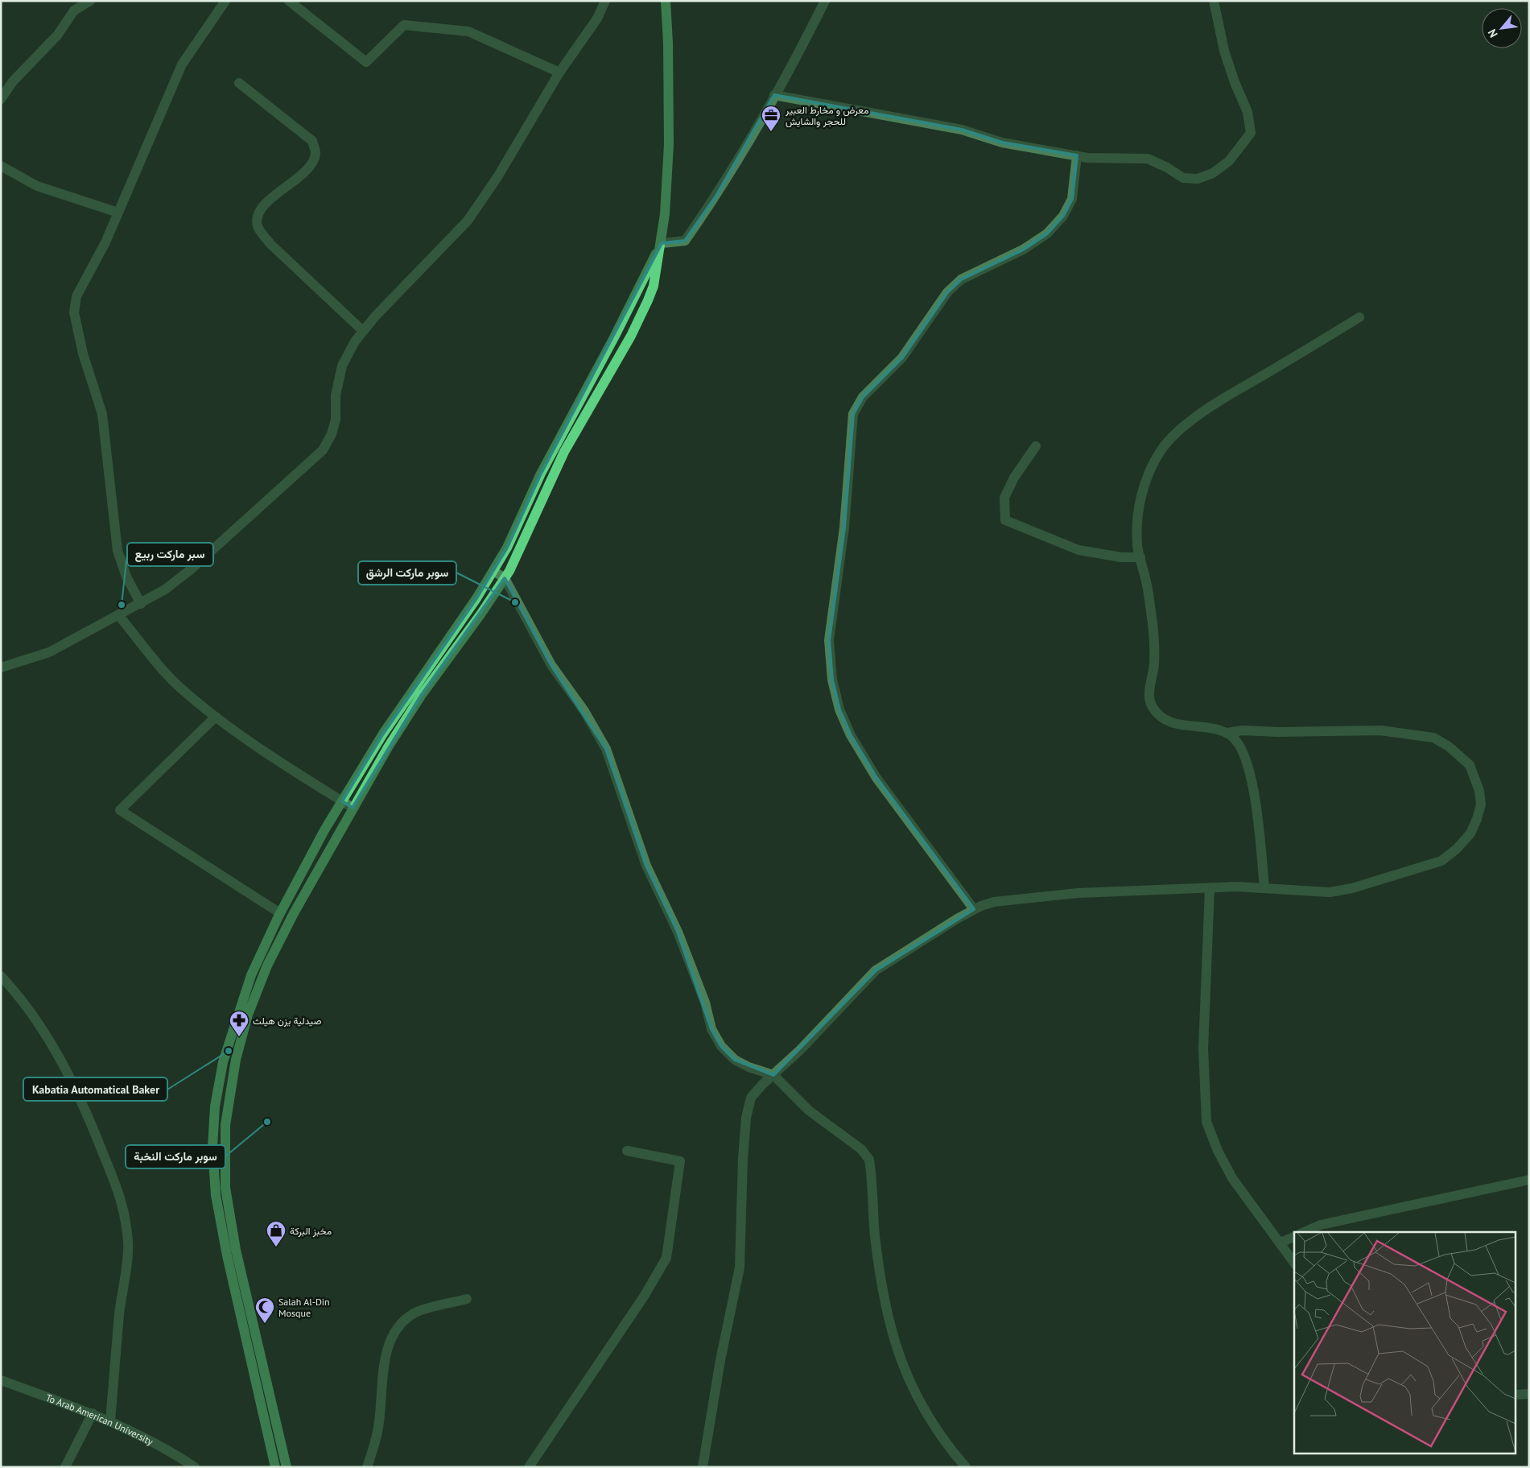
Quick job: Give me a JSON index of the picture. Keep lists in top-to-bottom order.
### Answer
{
  "streets": {
    "street": ["To Arab American University"]
  },
  "places": {
    "office": ["معرض و مخارط العبير للحجر والشايش"],
    "other": [
      "سوبر ماركت الرشق",
      "سبر ماركت ربيع",
      "Kabatia Automatical Baker",
      "سوبر ماركت النخبة"
    ],
    "pharmacy": ["صيدلية يزن هيلث"],
    "shop": ["مخبز البركة"],
    "mosque": ["Salah Al-Din Mosque"]
  },
  "north": "bottom left"
}
